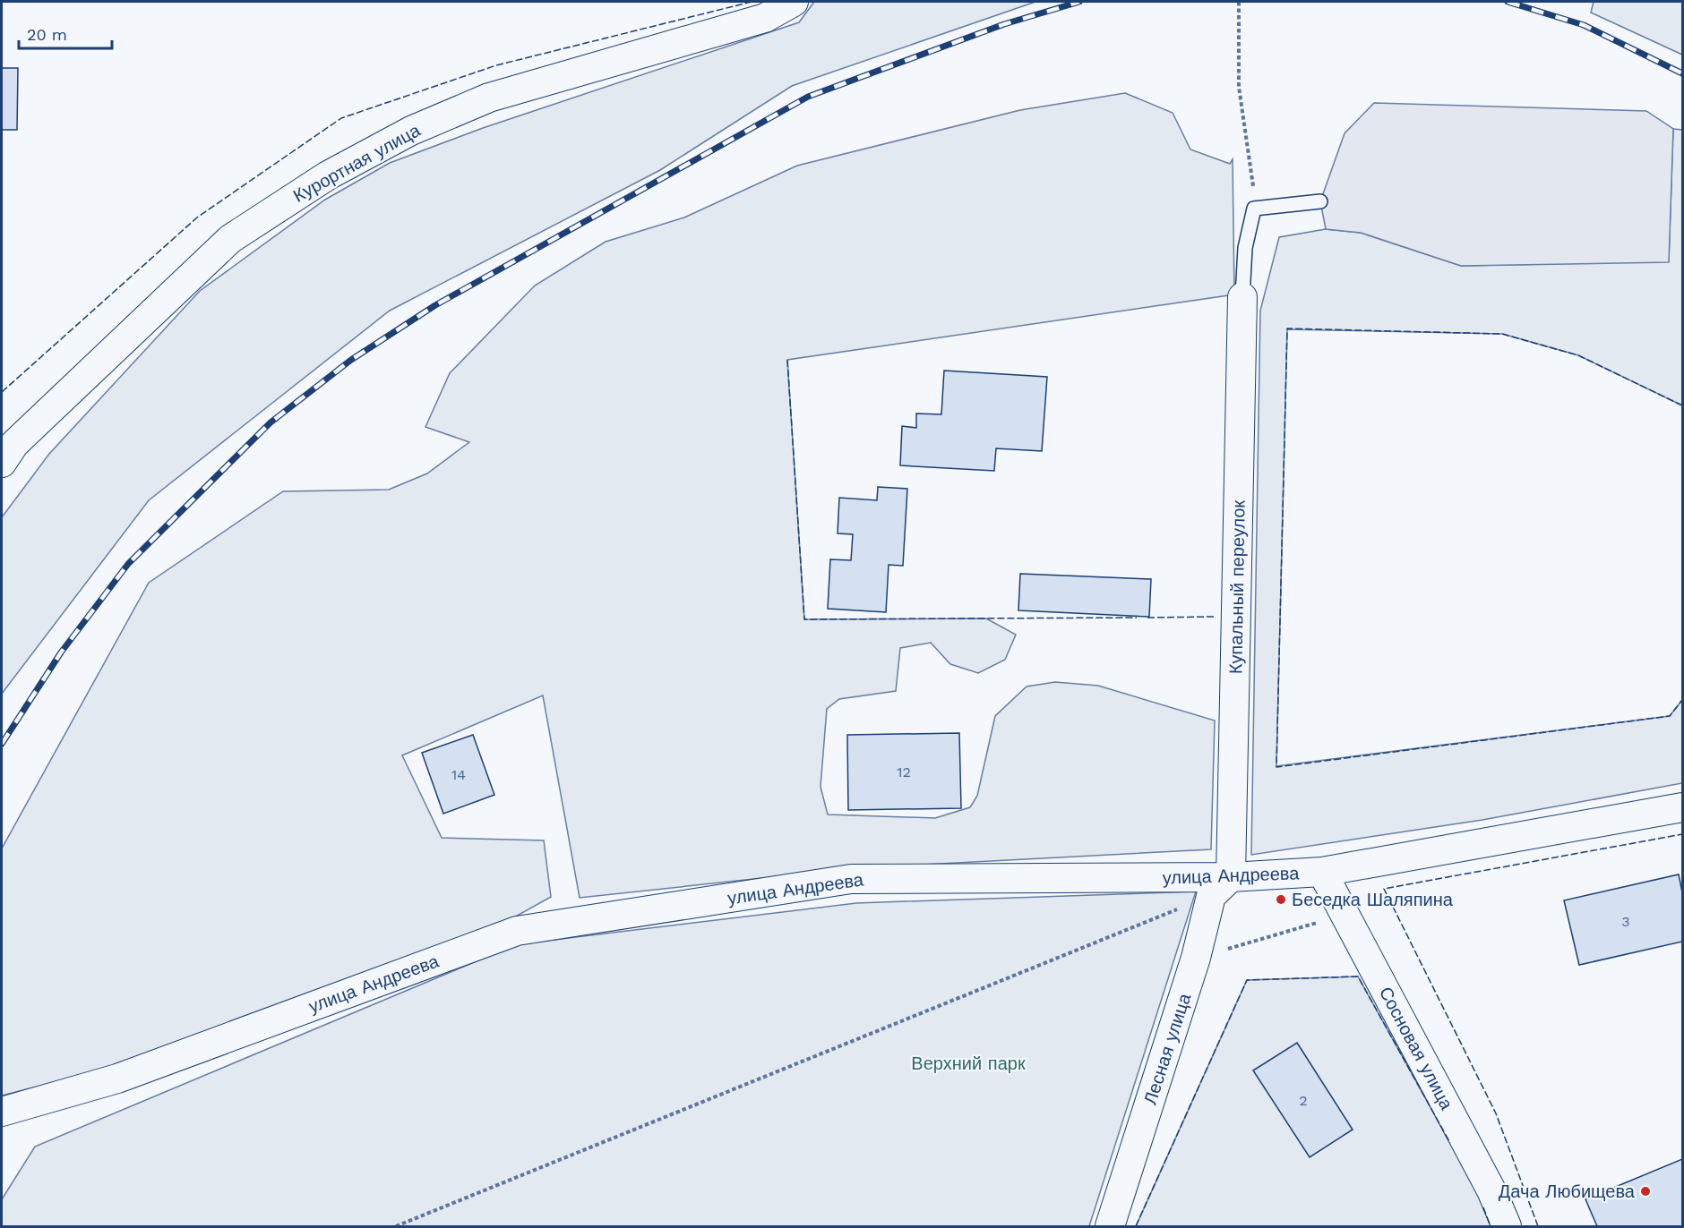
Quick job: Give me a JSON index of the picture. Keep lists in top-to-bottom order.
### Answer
{
  "streets": {
    "street": [
      "Курортная улица",
      "Купальный переулок",
      "улица Андреева",
      "Сосновая улица",
      "Лесная улица"
    ]
  },
  "crossings": [
    ["Купальный переулок", "улица Андреева"],
    ["Купальный переулок", "Лесная улица"],
    ["улица Андреева", "Сосновая улица"],
    ["улица Андреева", "Лесная улица"]
  ],
  "parks": ["Верхний парк"],
  "places": ["Беседка Шаляпина", "Дача Любищева"],
  "house_numbers": [
    "12",
    "14",
    "3",
    "2"
  ],
  "scale_bar": "20 m"
}
